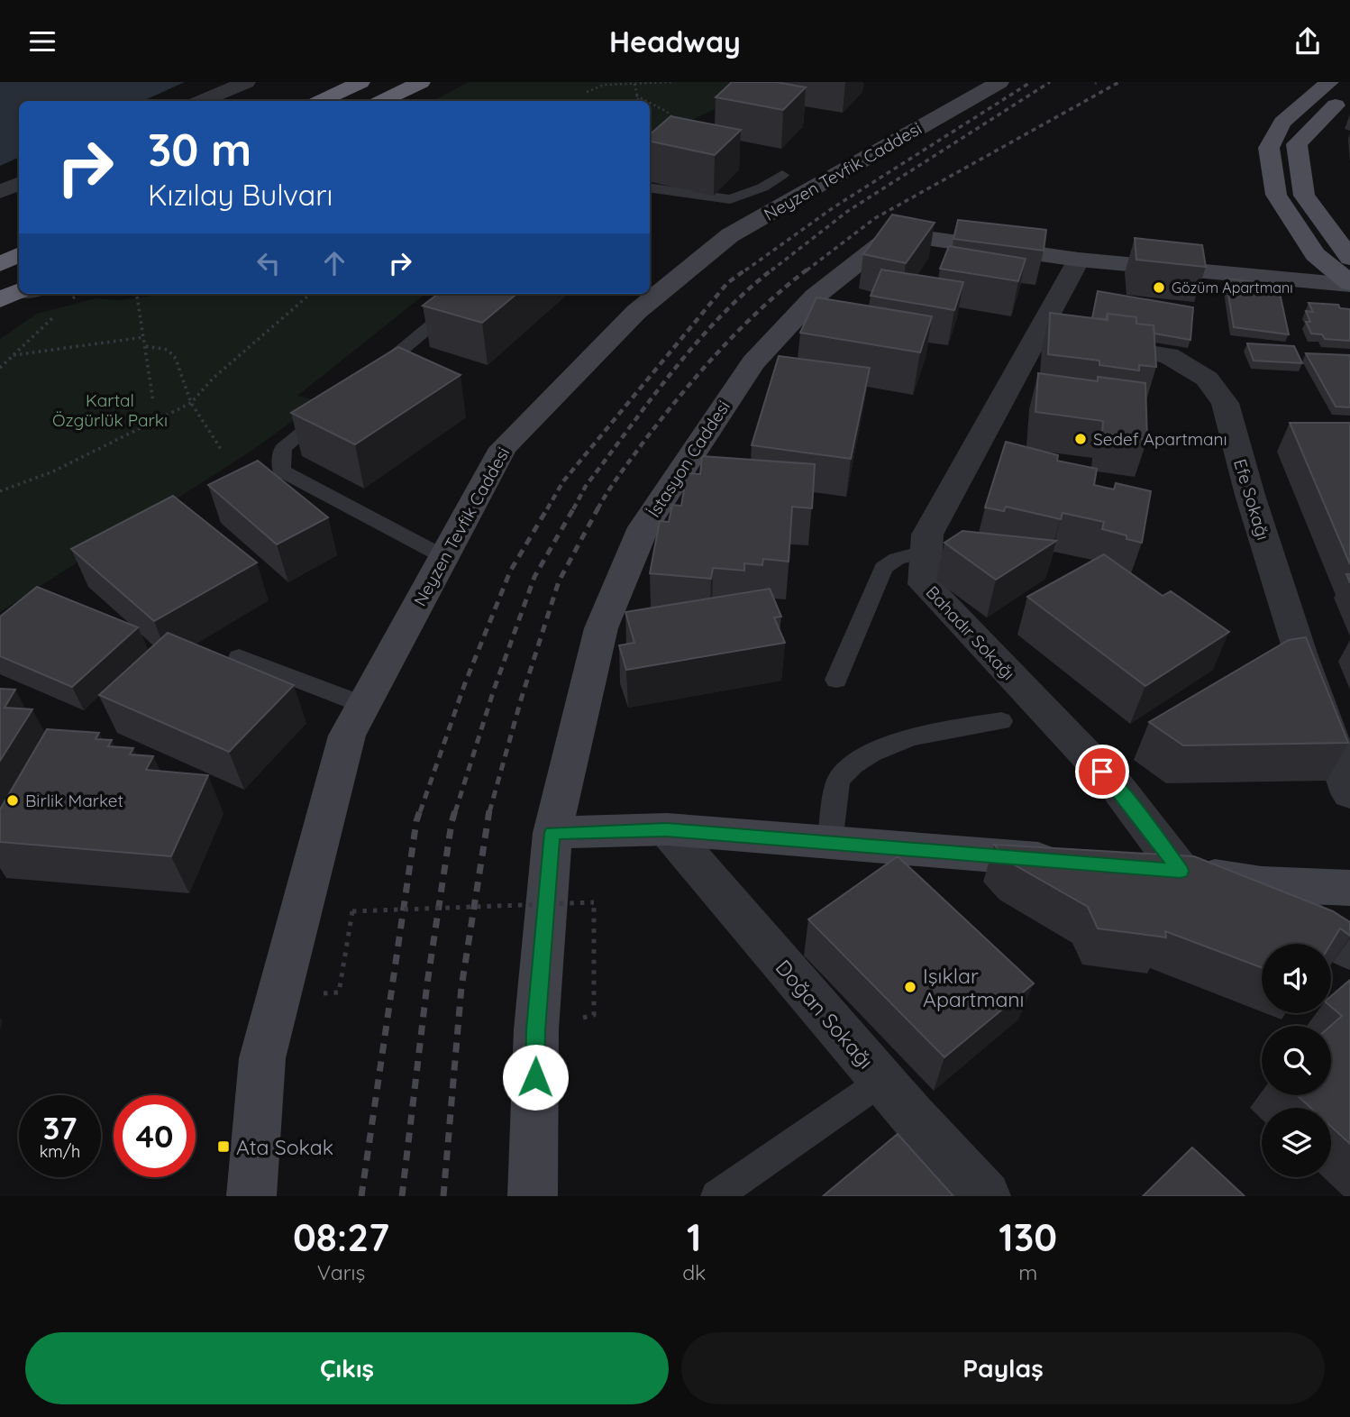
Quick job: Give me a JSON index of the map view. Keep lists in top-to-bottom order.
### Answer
{
  "streets": {
    "street": [
      "Neyzen Tevfik Caddesi",
      "İstasyon Caddesi",
      "Efe Sokağı",
      "Bahadır Sokağı",
      "Doğan Sokağı"
    ]
  },
  "crossings": [
    ["İstasyon Caddesi", "Bahadır Sokağı"],
    ["Efe Sokağı", "Bahadır Sokağı"]
  ],
  "parks": ["Kartal Özgürlük Parkı"],
  "places": {
    "other": [
      "Gözüm Apartmanı",
      "Sedef Apartmanı",
      "Birlik Market",
      "Işıklar Apartmanı"
    ],
    "transit": ["Ata Sokak"]
  },
  "page": {
    "header": "Headway",
    "turn": ["30 m", "Kızılay Bulvarı"],
    "speed": "37 km/h",
    "limit": "40",
    "eta": [
      "08:27",
      "Varış",
      "1",
      "dk",
      "130",
      "m"
    ],
    "buttons": ["Çıkış", "Paylaş"]
  }
}
